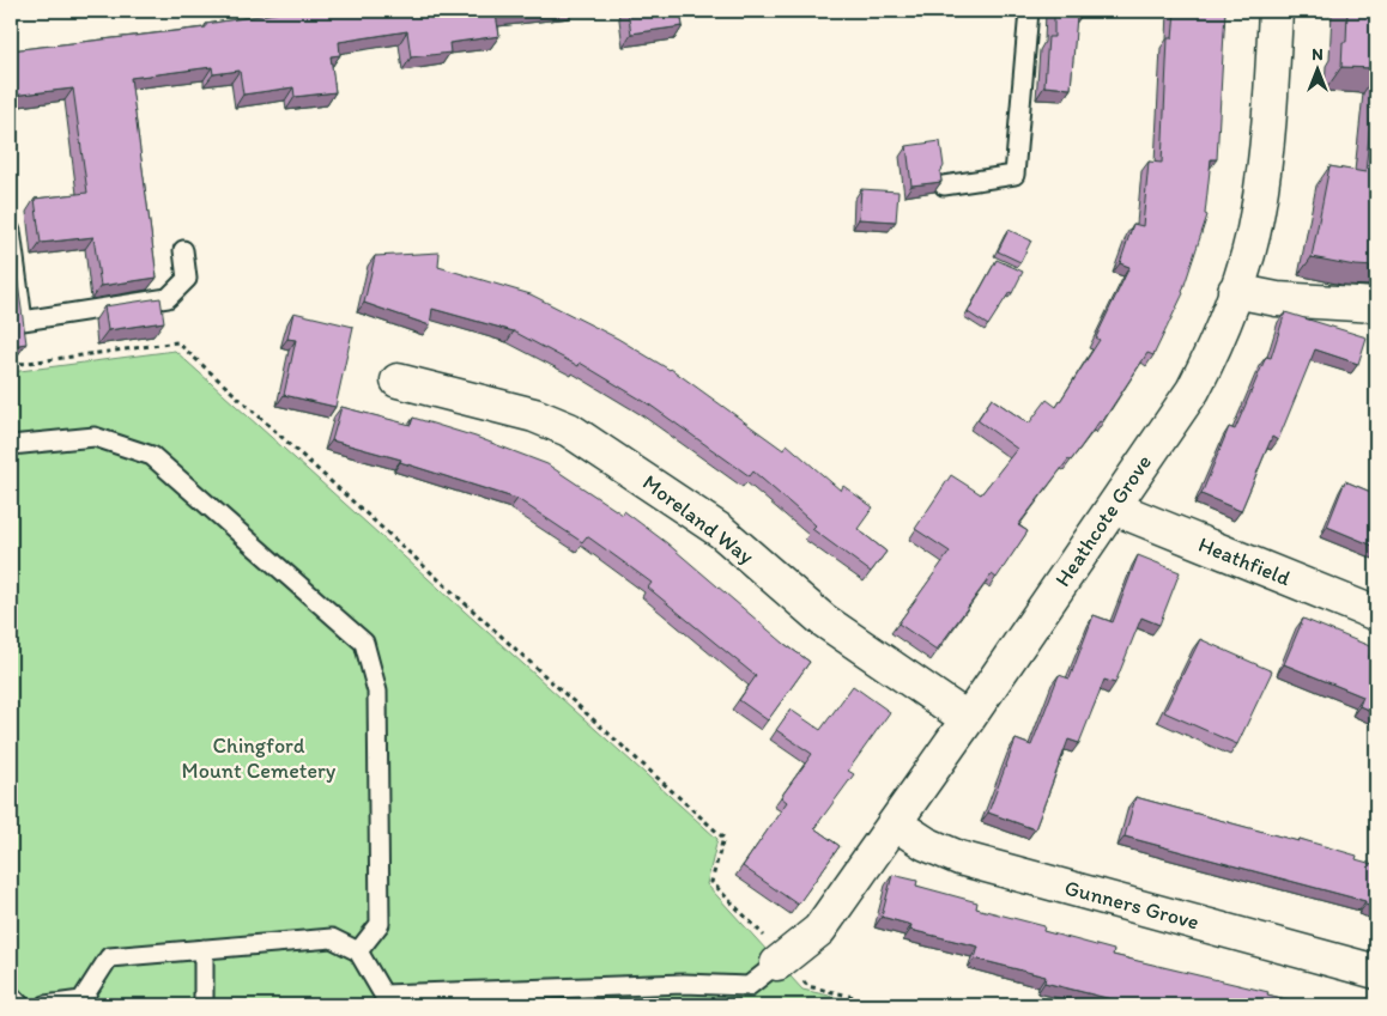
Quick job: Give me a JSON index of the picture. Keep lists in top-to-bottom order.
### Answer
{
  "streets": {
    "street": [
      "Moreland Way",
      "Heathcote Grove",
      "Heathfield",
      "Gunners Grove"
    ]
  },
  "crossings": [
    ["Moreland Way", "Heathcote Grove"],
    ["Heathcote Grove", "Heathfield"],
    ["Heathcote Grove", "Gunners Grove"]
  ],
  "parks": ["Chingford Mount Cemetery"],
  "north": "top"
}
